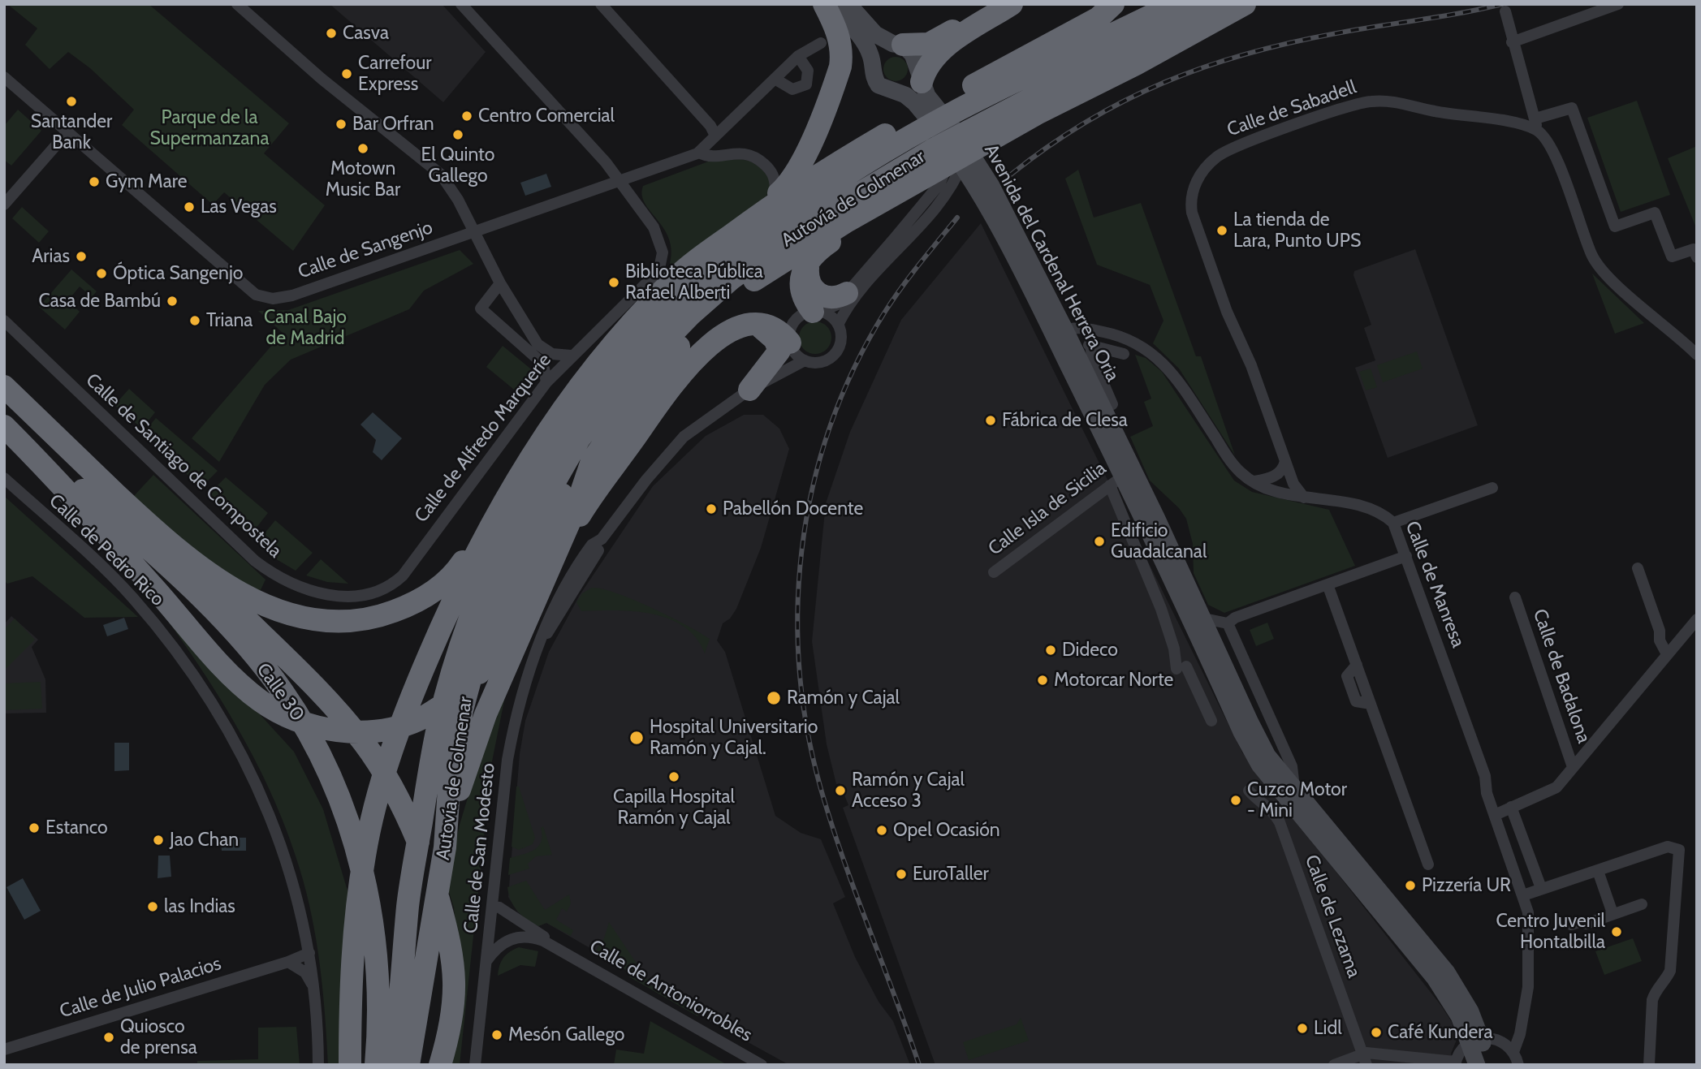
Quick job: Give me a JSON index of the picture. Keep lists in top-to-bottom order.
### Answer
{
  "streets": {
    "highway": ["Autovía de Colmenar", "Calle 30"],
    "main road": ["Avenida del Cardenal Herrera Oria"],
    "street": [
      "Calle de Sabadell",
      "Calle de Sangenjo",
      "Calle de Alfredo Marqueríe",
      "Calle de Santiago de Compostela",
      "Calle Isla de Sicilia",
      "Calle de Pedro Rico",
      "Calle de Manresa",
      "Calle de Badalona",
      "Calle de San Modesto",
      "Calle de Lezama",
      "Calle de Julio Palacios",
      "Calle de Antoniorrobles"
    ]
  },
  "crossings": [
    ["Calle de Sabadell", "Calle de Manresa"],
    ["Autovía de Colmenar", "Avenida del Cardenal Herrera Oria"],
    ["Calle de Sangenjo", "Calle de Alfredo Marqueríe"],
    ["Avenida del Cardenal Herrera Oria", "Calle Isla de Sicilia"],
    ["Avenida del Cardenal Herrera Oria", "Calle de Manresa"],
    ["Calle de Alfredo Marqueríe", "Calle de Santiago de Compostela"],
    ["Calle de Pedro Rico", "Calle de Julio Palacios"],
    ["Calle de Manresa", "Calle de Badalona"],
    ["Calle de San Modesto", "Calle de Antoniorrobles"]
  ],
  "parks": ["Parque de la Supermanzana", "Canal Bajo de Madrid"],
  "places": [
    "Casva",
    "Carrefour Express",
    "Santander Bank",
    "Centro Comercial",
    "Bar Orfran",
    "El Quinto Gallego",
    "Motown Music Bar",
    "Gym Mare",
    "Las Vegas",
    "La tienda de Lara, Punto UPS",
    "Arias",
    "Óptica Sangenjo",
    "Biblioteca Pública Rafael Alberti",
    "Casa de Bambú",
    "Triana",
    "Fábrica de Clesa",
    "Pabellón Docente",
    "Edificio Guadalcanal",
    "Dideco",
    "Motorcar Norte",
    "Ramón y Cajal",
    "Hospital Universitario Ramón y Cajal.",
    "Capilla Hospital Ramón y Cajal",
    "Ramón y Cajal Acceso 3",
    "Cuzco Motor - Mini",
    "Estanco",
    "Opel Ocasión",
    "Jao Chan",
    "EuroTaller",
    "Pizzería UR",
    "las Indias",
    "Centro Juvenil Hontalbilla",
    "Lidl",
    "Café Kundera",
    "Mesón Gallego",
    "Quiosco de prensa"
  ]
}
